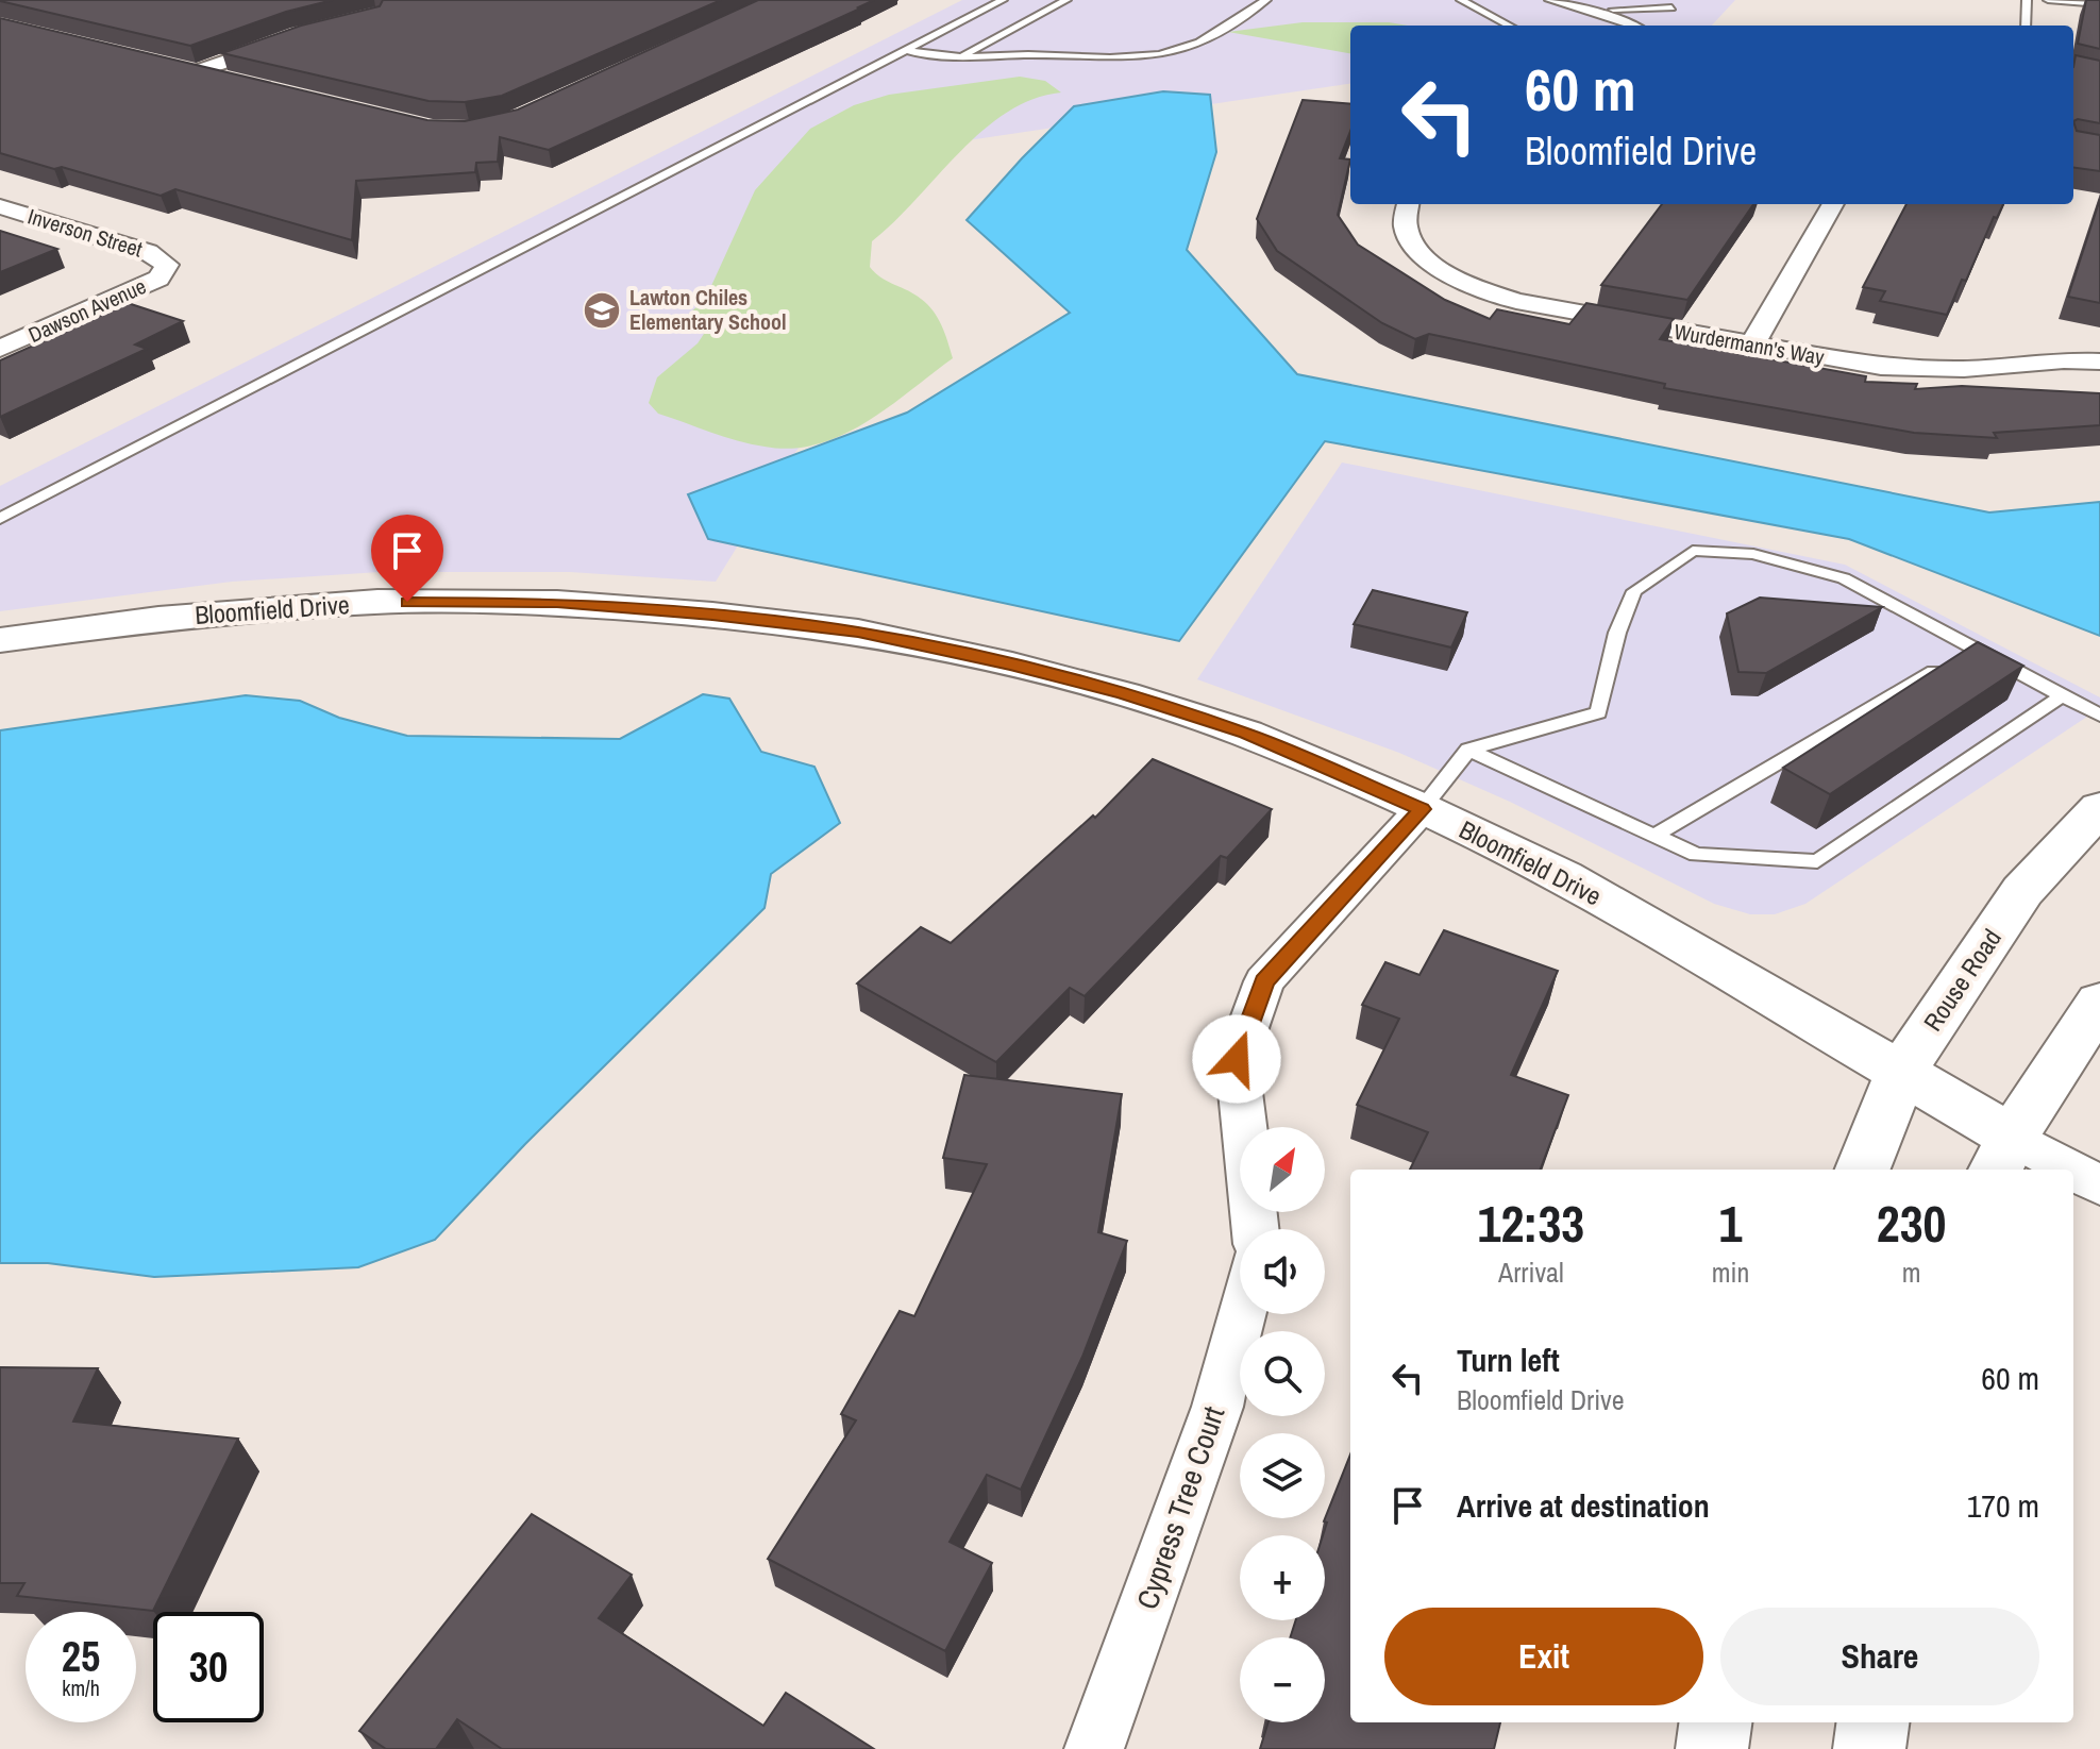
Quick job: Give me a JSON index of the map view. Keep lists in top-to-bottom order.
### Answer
{
  "streets": {
    "street": [
      "Inverson Street",
      "Dawson Avenue",
      "Wurdermann's Way",
      "Bloomfield Drive",
      "Rouse Road",
      "Cypress Tree Court"
    ]
  },
  "crossings": [
    ["Inverson Street", "Dawson Avenue"],
    ["Bloomfield Drive", "Rouse Road"]
  ],
  "places": {
    "school or university": ["Lawton Chiles Elementary School"]
  },
  "north": "top right",
  "page": {
    "turn": ["60 m", "Bloomfield Drive"],
    "map_buttons": ["+", "−"],
    "eta": [
      "12:33",
      "Arrival",
      "1",
      "min",
      "230",
      "m"
    ],
    "list": [
      {
        "name": "Turn left",
        "note": "Bloomfield Drive",
        "value": "60 m"
      },
      {
        "name": "Arrive at destination",
        "value": "170 m"
      }
    ],
    "buttons": ["Exit", "Share"],
    "speed": "25 km/h",
    "limit": "30"
  }
}
